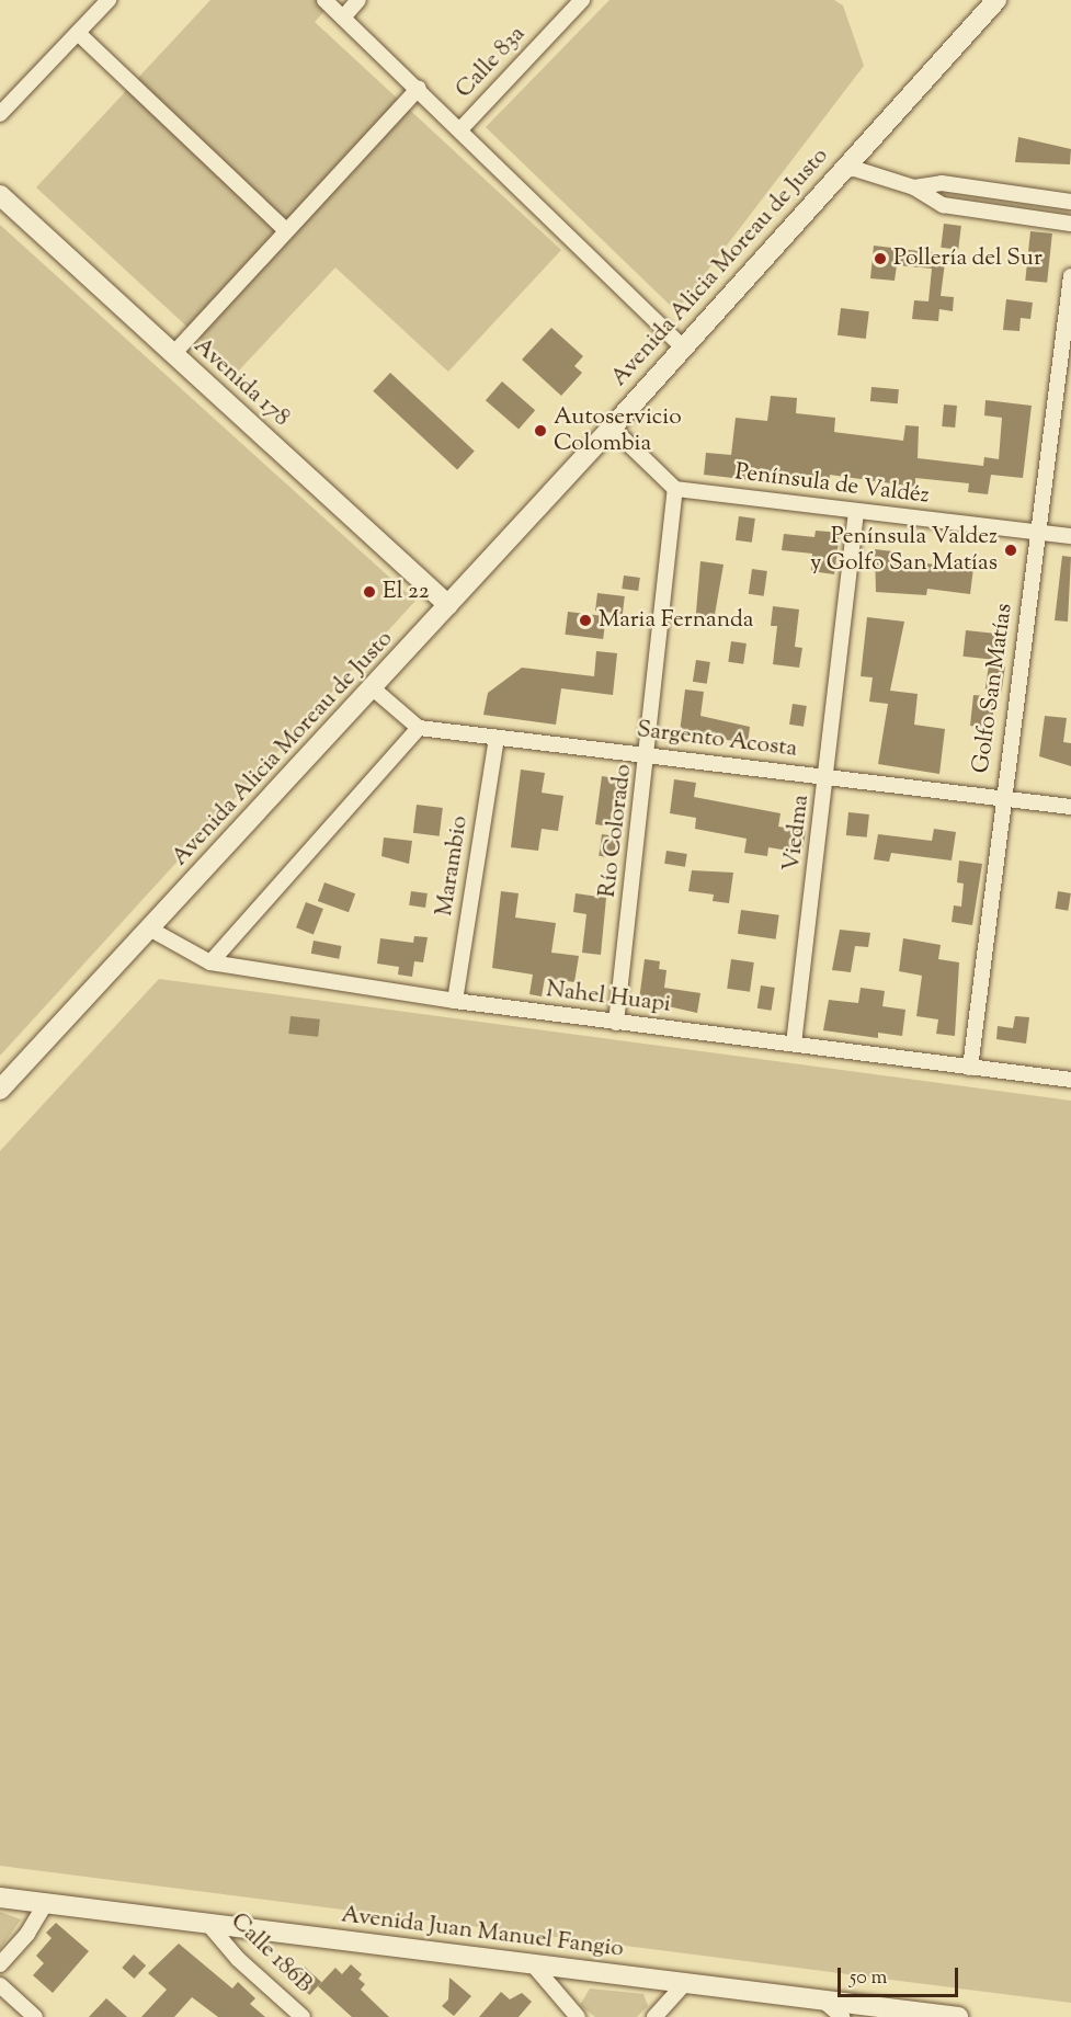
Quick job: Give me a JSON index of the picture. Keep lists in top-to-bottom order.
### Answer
{
  "streets": {
    "main road": ["Avenida Alicia Moreau de Justo", "Avenida 178", "Avenida Juan Manuel Fangio"],
    "street": [
      "Calle 83a",
      "Península de Valdéz",
      "Golfo San Matías",
      "Sargento Acosta",
      "Río Colorado",
      "Viedma",
      "Marambio",
      "Nahel Huapi",
      "Calle 186B"
    ]
  },
  "crossings": [
    ["Avenida Alicia Moreau de Justo", "Avenida 178"],
    ["Avenida Alicia Moreau de Justo", "Nahel Huapi"],
    ["Península de Valdéz", "Golfo San Matías"],
    ["Península de Valdéz", "Río Colorado"],
    ["Península de Valdéz", "Viedma"],
    ["Golfo San Matías", "Sargento Acosta"],
    ["Golfo San Matías", "Nahel Huapi"],
    ["Sargento Acosta", "Río Colorado"],
    ["Sargento Acosta", "Viedma"],
    ["Sargento Acosta", "Marambio"],
    ["Río Colorado", "Nahel Huapi"],
    ["Viedma", "Nahel Huapi"],
    ["Marambio", "Nahel Huapi"],
    ["Avenida Juan Manuel Fangio", "Calle 186B"]
  ],
  "places": [
    "Pollería del Sur",
    "Autoservicio Colombia",
    "Península Valdez y Golfo San Matías",
    "El 22",
    "Maria Fernanda"
  ],
  "scale_bar": "50 m"
}
